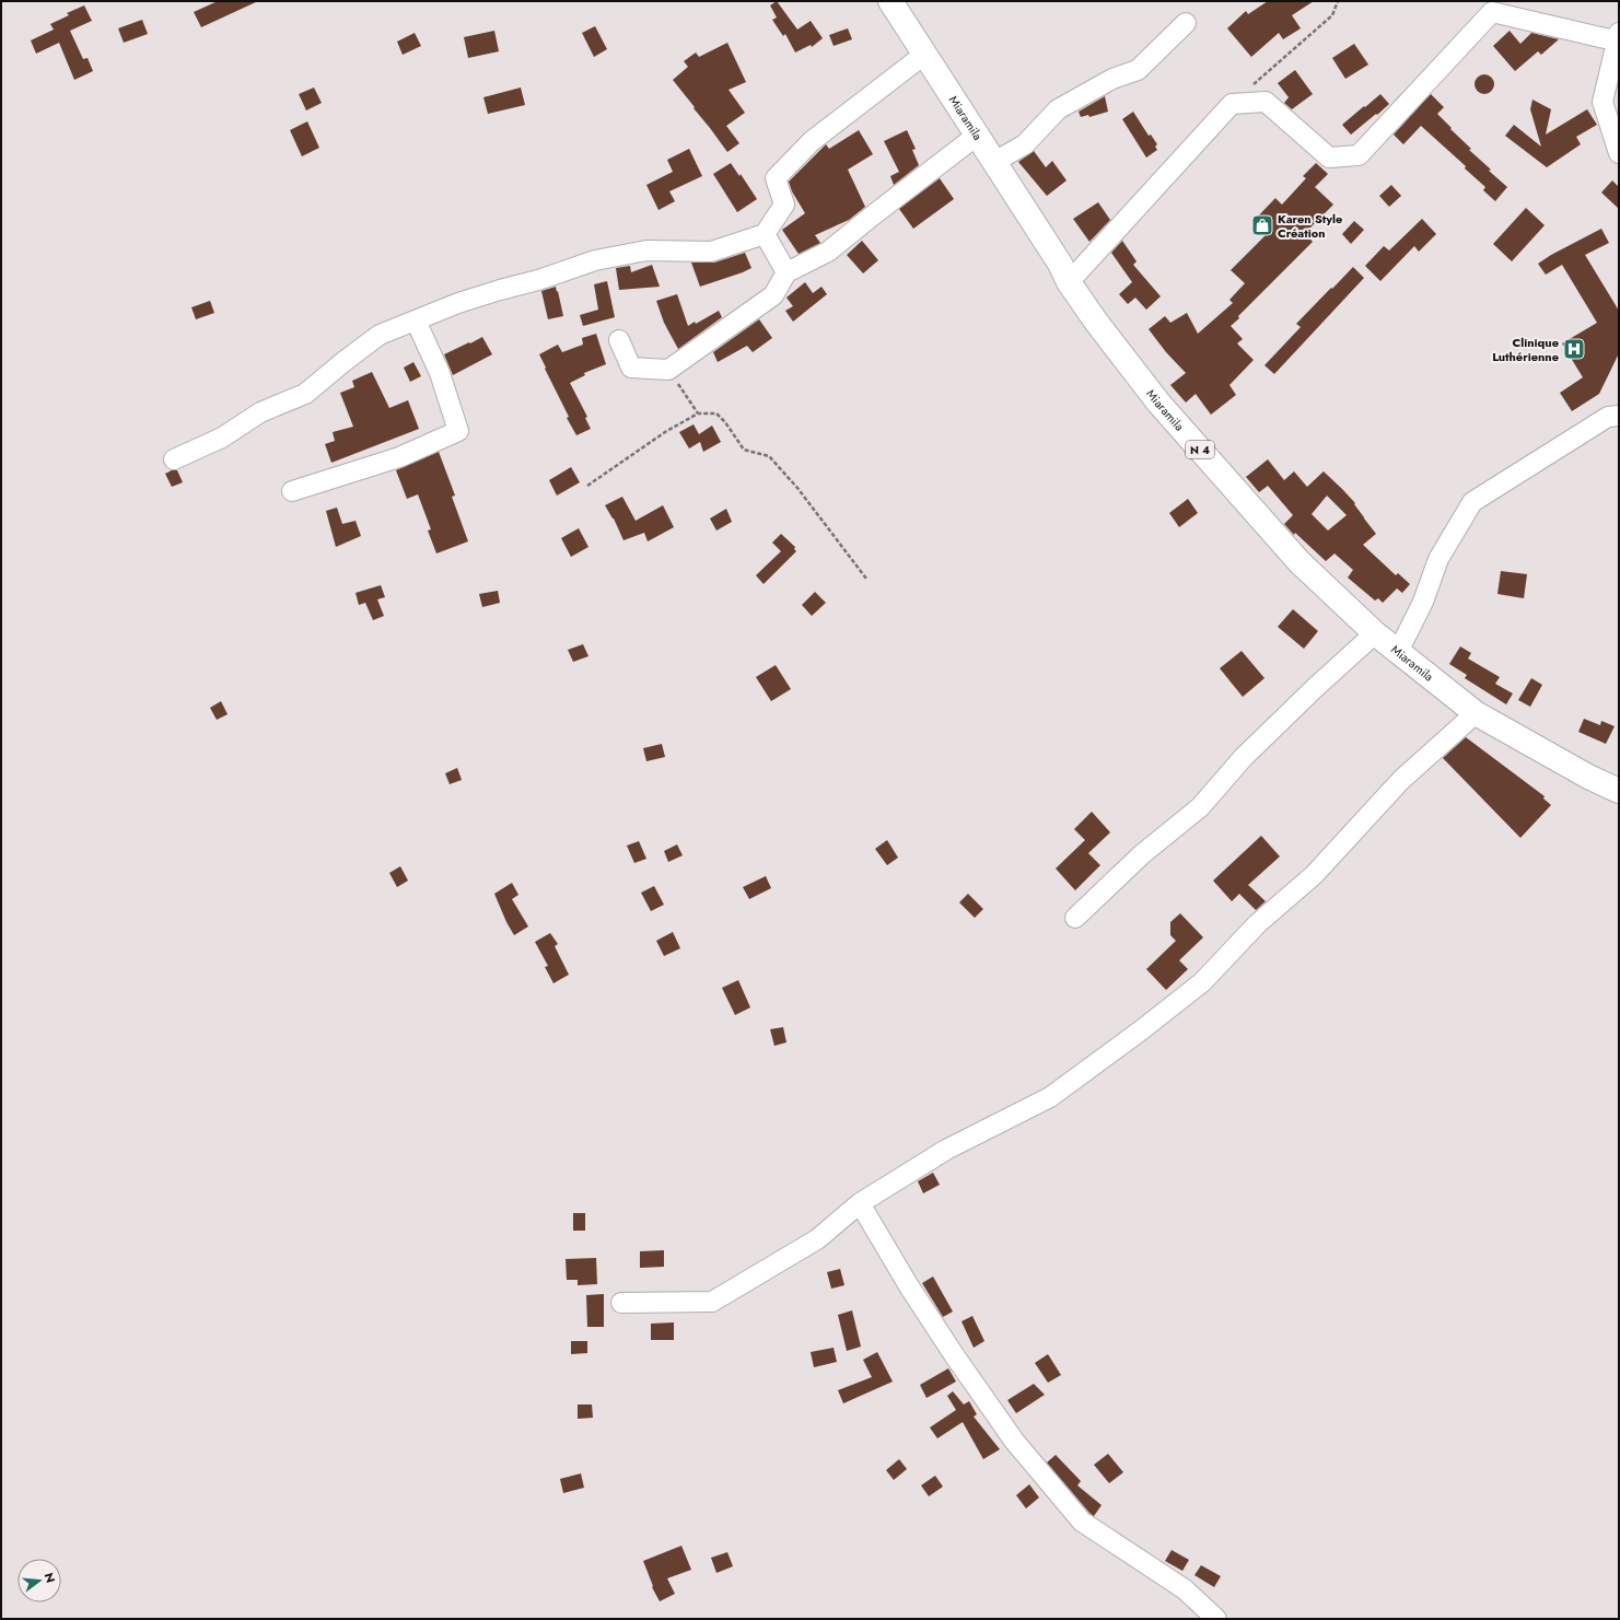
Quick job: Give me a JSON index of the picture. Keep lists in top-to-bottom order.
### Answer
{
  "streets": {
    "main road": ["Miaramila", "N 4"]
  },
  "places": {
    "shop": ["Karen Style Création"],
    "hospital": ["Clinique Luthérienne"]
  },
  "north": "right"
}
